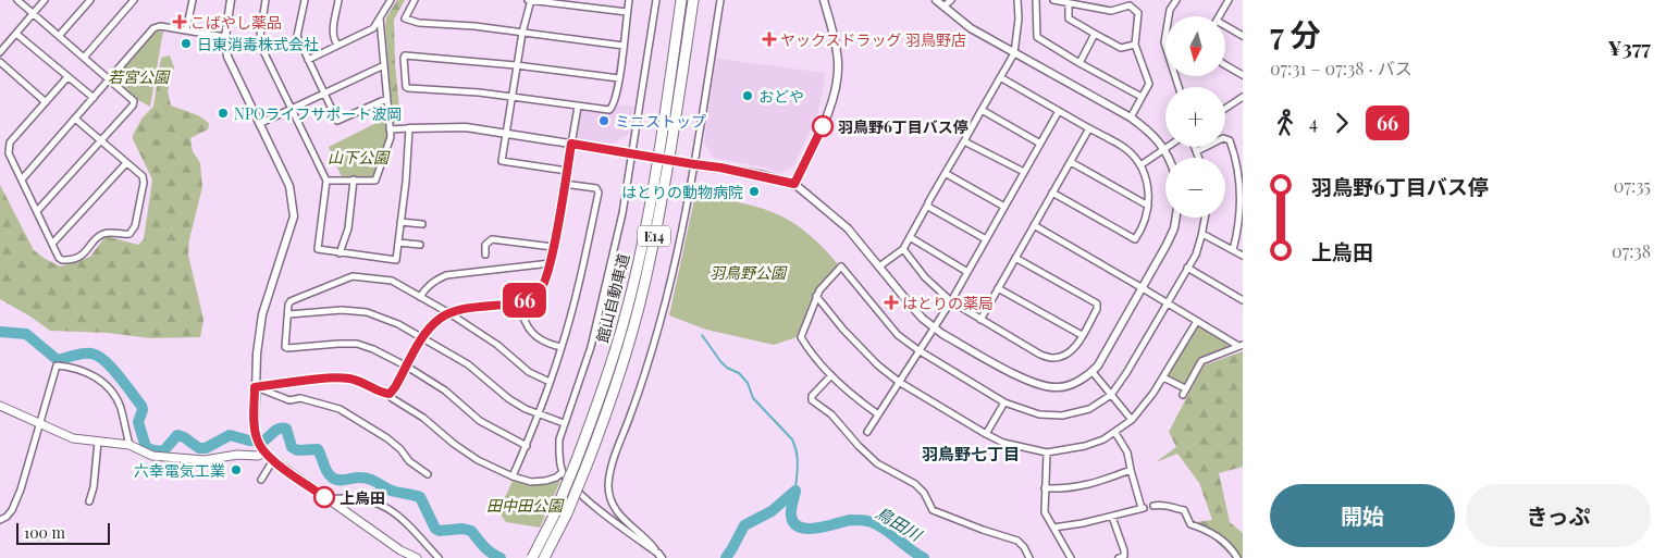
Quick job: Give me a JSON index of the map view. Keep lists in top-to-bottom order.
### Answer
{
  "streets": {
    "highway": ["E14", "館山自動車道"]
  },
  "districts": ["羽鳥野七丁目"],
  "water": ["鳥田川"],
  "parks": [
    "若宮公園",
    "山下公園",
    "羽鳥野公園",
    "田中田公園"
  ],
  "places": {
    "health": ["こばやし薬品", "ヤックスドラッグ 羽鳥野店", "はとりの薬局"],
    "other": [
      "日東消毒株式会社",
      "おどや",
      "NPOライフサポート波岡",
      "ミニストップ",
      "羽鳥野6丁目バス停",
      "はとりの動物病院",
      "六幸電気工業",
      "上烏田"
    ]
  },
  "lines": ["bus line 66"],
  "scale_bar": "100 m",
  "north": "bottom",
  "page": {
    "on_map": "66",
    "heading": ["7 分", "07:31 – 07:38 · バス", "¥377"],
    "map_buttons": ["+", "−"],
    "legs": ["4", "66"],
    "list": [
      {
        "name": "羽鳥野6丁目バス停",
        "value": "07:35"
      },
      {
        "name": "上烏田",
        "value": "07:38"
      }
    ],
    "buttons": ["開始", "きっぷ"],
    "scale": "100 m"
  }
}
